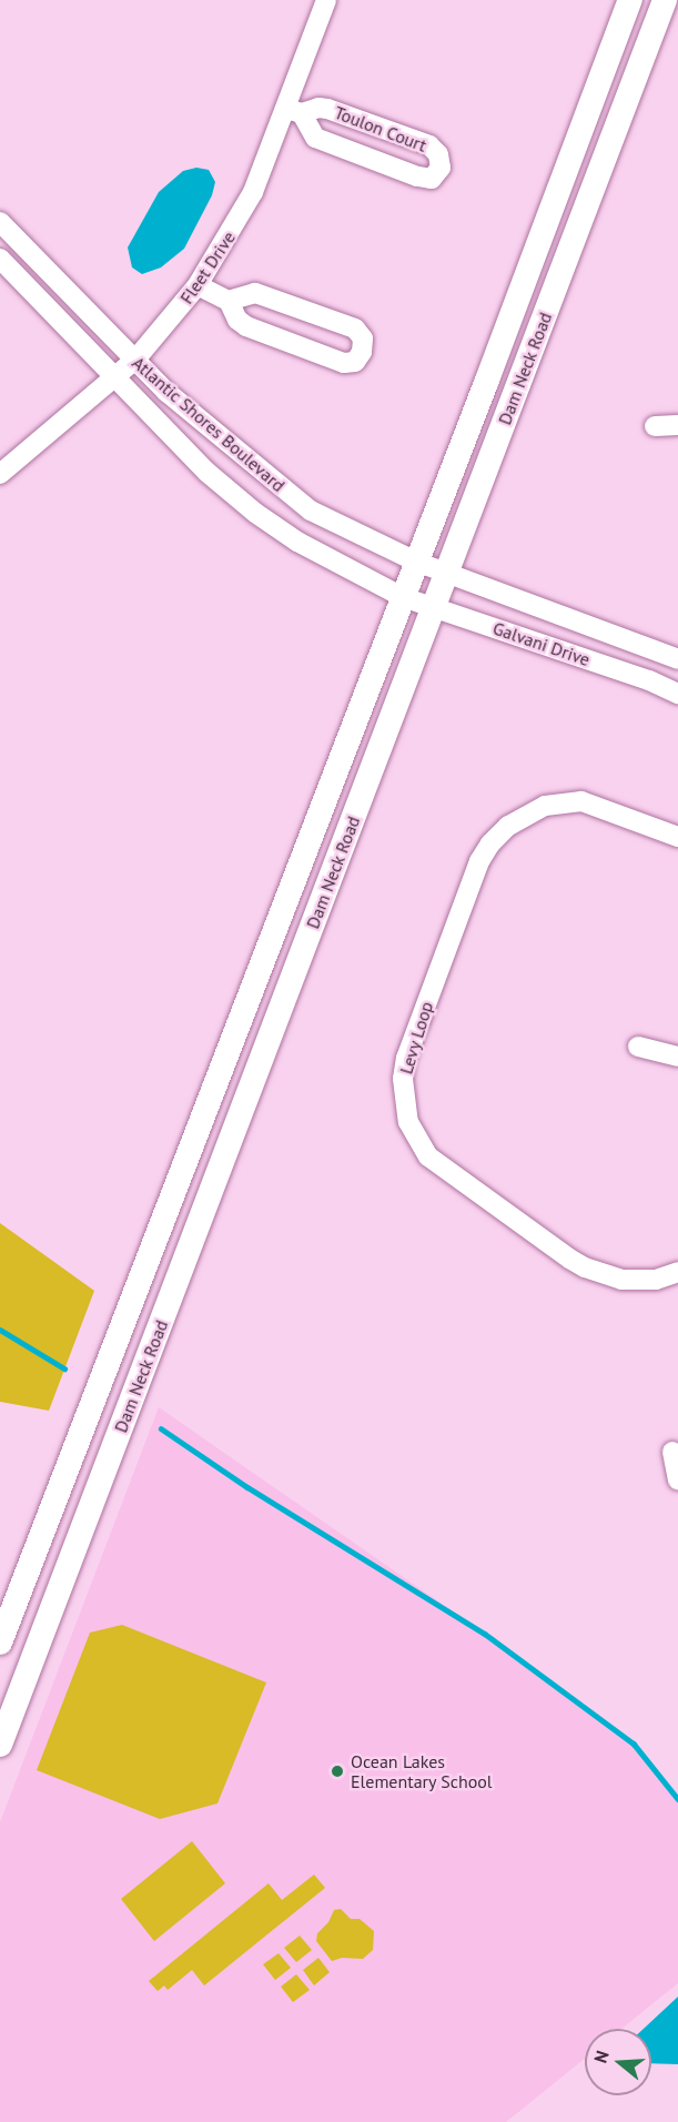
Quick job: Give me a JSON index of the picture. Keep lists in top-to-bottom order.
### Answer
{
  "streets": {
    "main road": ["Dam Neck Road"],
    "street": [
      "Toulon Court",
      "Fleet Drive",
      "Atlantic Shores Boulevard",
      "Galvani Drive",
      "Levy Loop"
    ]
  },
  "crossings": [
    ["Toulon Court", "Fleet Drive"],
    ["Fleet Drive", "Atlantic Shores Boulevard"],
    ["Dam Neck Road", "Atlantic Shores Boulevard"],
    ["Dam Neck Road", "Galvani Drive"],
    ["Atlantic Shores Boulevard", "Galvani Drive"]
  ],
  "places": ["Ocean Lakes Elementary School"],
  "north": "left"
}
